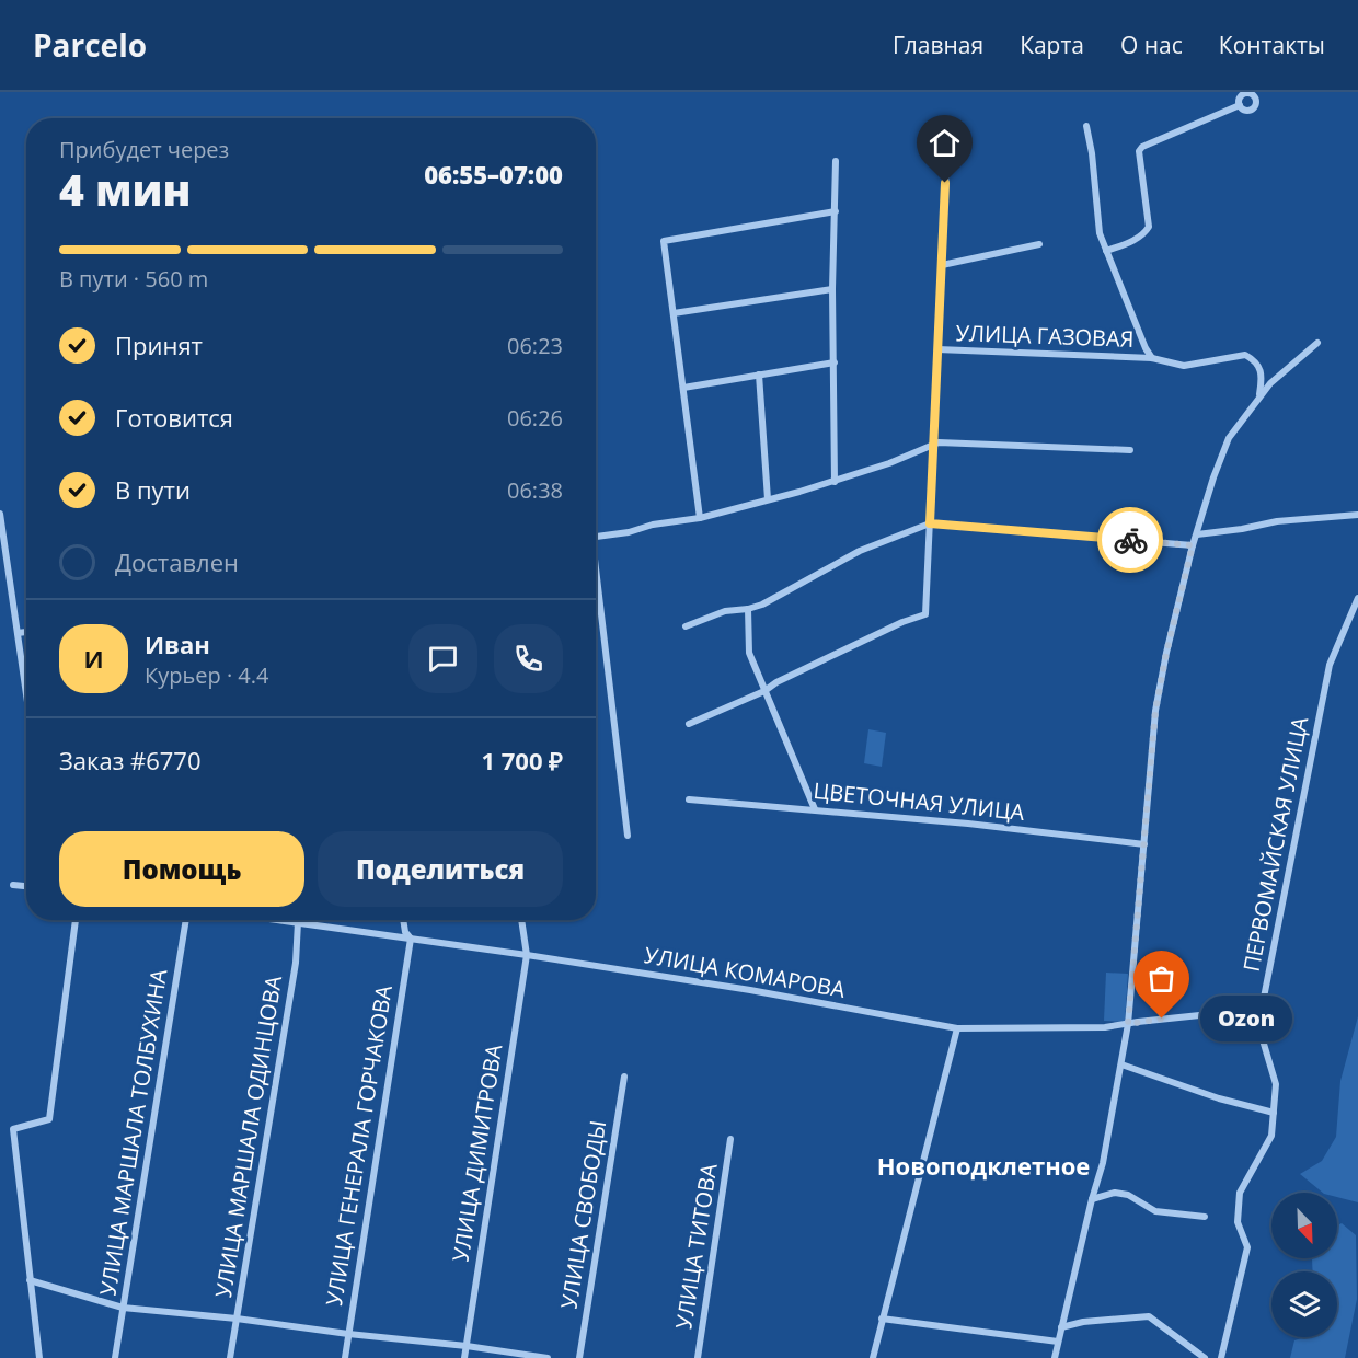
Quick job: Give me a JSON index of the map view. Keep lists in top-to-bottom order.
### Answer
{
  "streets": {
    "street": [
      "УЛИЦА ГАЗОВАЯ",
      "ЦВЕТОЧНАЯ УЛИЦА",
      "ПЕРВОМАЙСКАЯ УЛИЦА",
      "УЛИЦА КОМАРОВА",
      "УЛИЦА МАРШАЛА ТОЛБУХИНА",
      "УЛИЦА МАРШАЛА ОДИНЦОВА",
      "УЛИЦА ГЕНЕРАЛА ГОРЧАКОВА",
      "УЛИЦА ДИМИТРОВА",
      "УЛИЦА СВОБОДЫ",
      "УЛИЦА ТИТОВА"
    ]
  },
  "crossings": [
    ["УЛИЦА КОМАРОВА", "УЛИЦА МАРШАЛА ОДИНЦОВА"],
    ["УЛИЦА КОМАРОВА", "УЛИЦА ГЕНЕРАЛА ГОРЧАКОВА"],
    ["УЛИЦА КОМАРОВА", "УЛИЦА ДИМИТРОВА"]
  ],
  "districts": ["Новоподклетное"],
  "places": ["Ozon"],
  "north": "bottom right",
  "page": {
    "header": "Parcelo",
    "nav": [
      "Главная",
      "Карта",
      "О нас",
      "Контакты"
    ],
    "heading": ["4 мин", "Прибудет через", "06:55–07:00"],
    "panel": [
      "Иван",
      "Курьер · 4.4",
      "Заказ #6770",
      "1 700 ₽"
    ],
    "bar": "В пути · 560 m",
    "list": [
      ["Принят", "06:23"],
      ["Готовится", "06:26"],
      ["В пути", "06:38"],
      "Доставлен"
    ],
    "round": "И",
    "buttons": ["Помощь", "Поделиться"],
    "bubble": "Ozon"
  }
}
